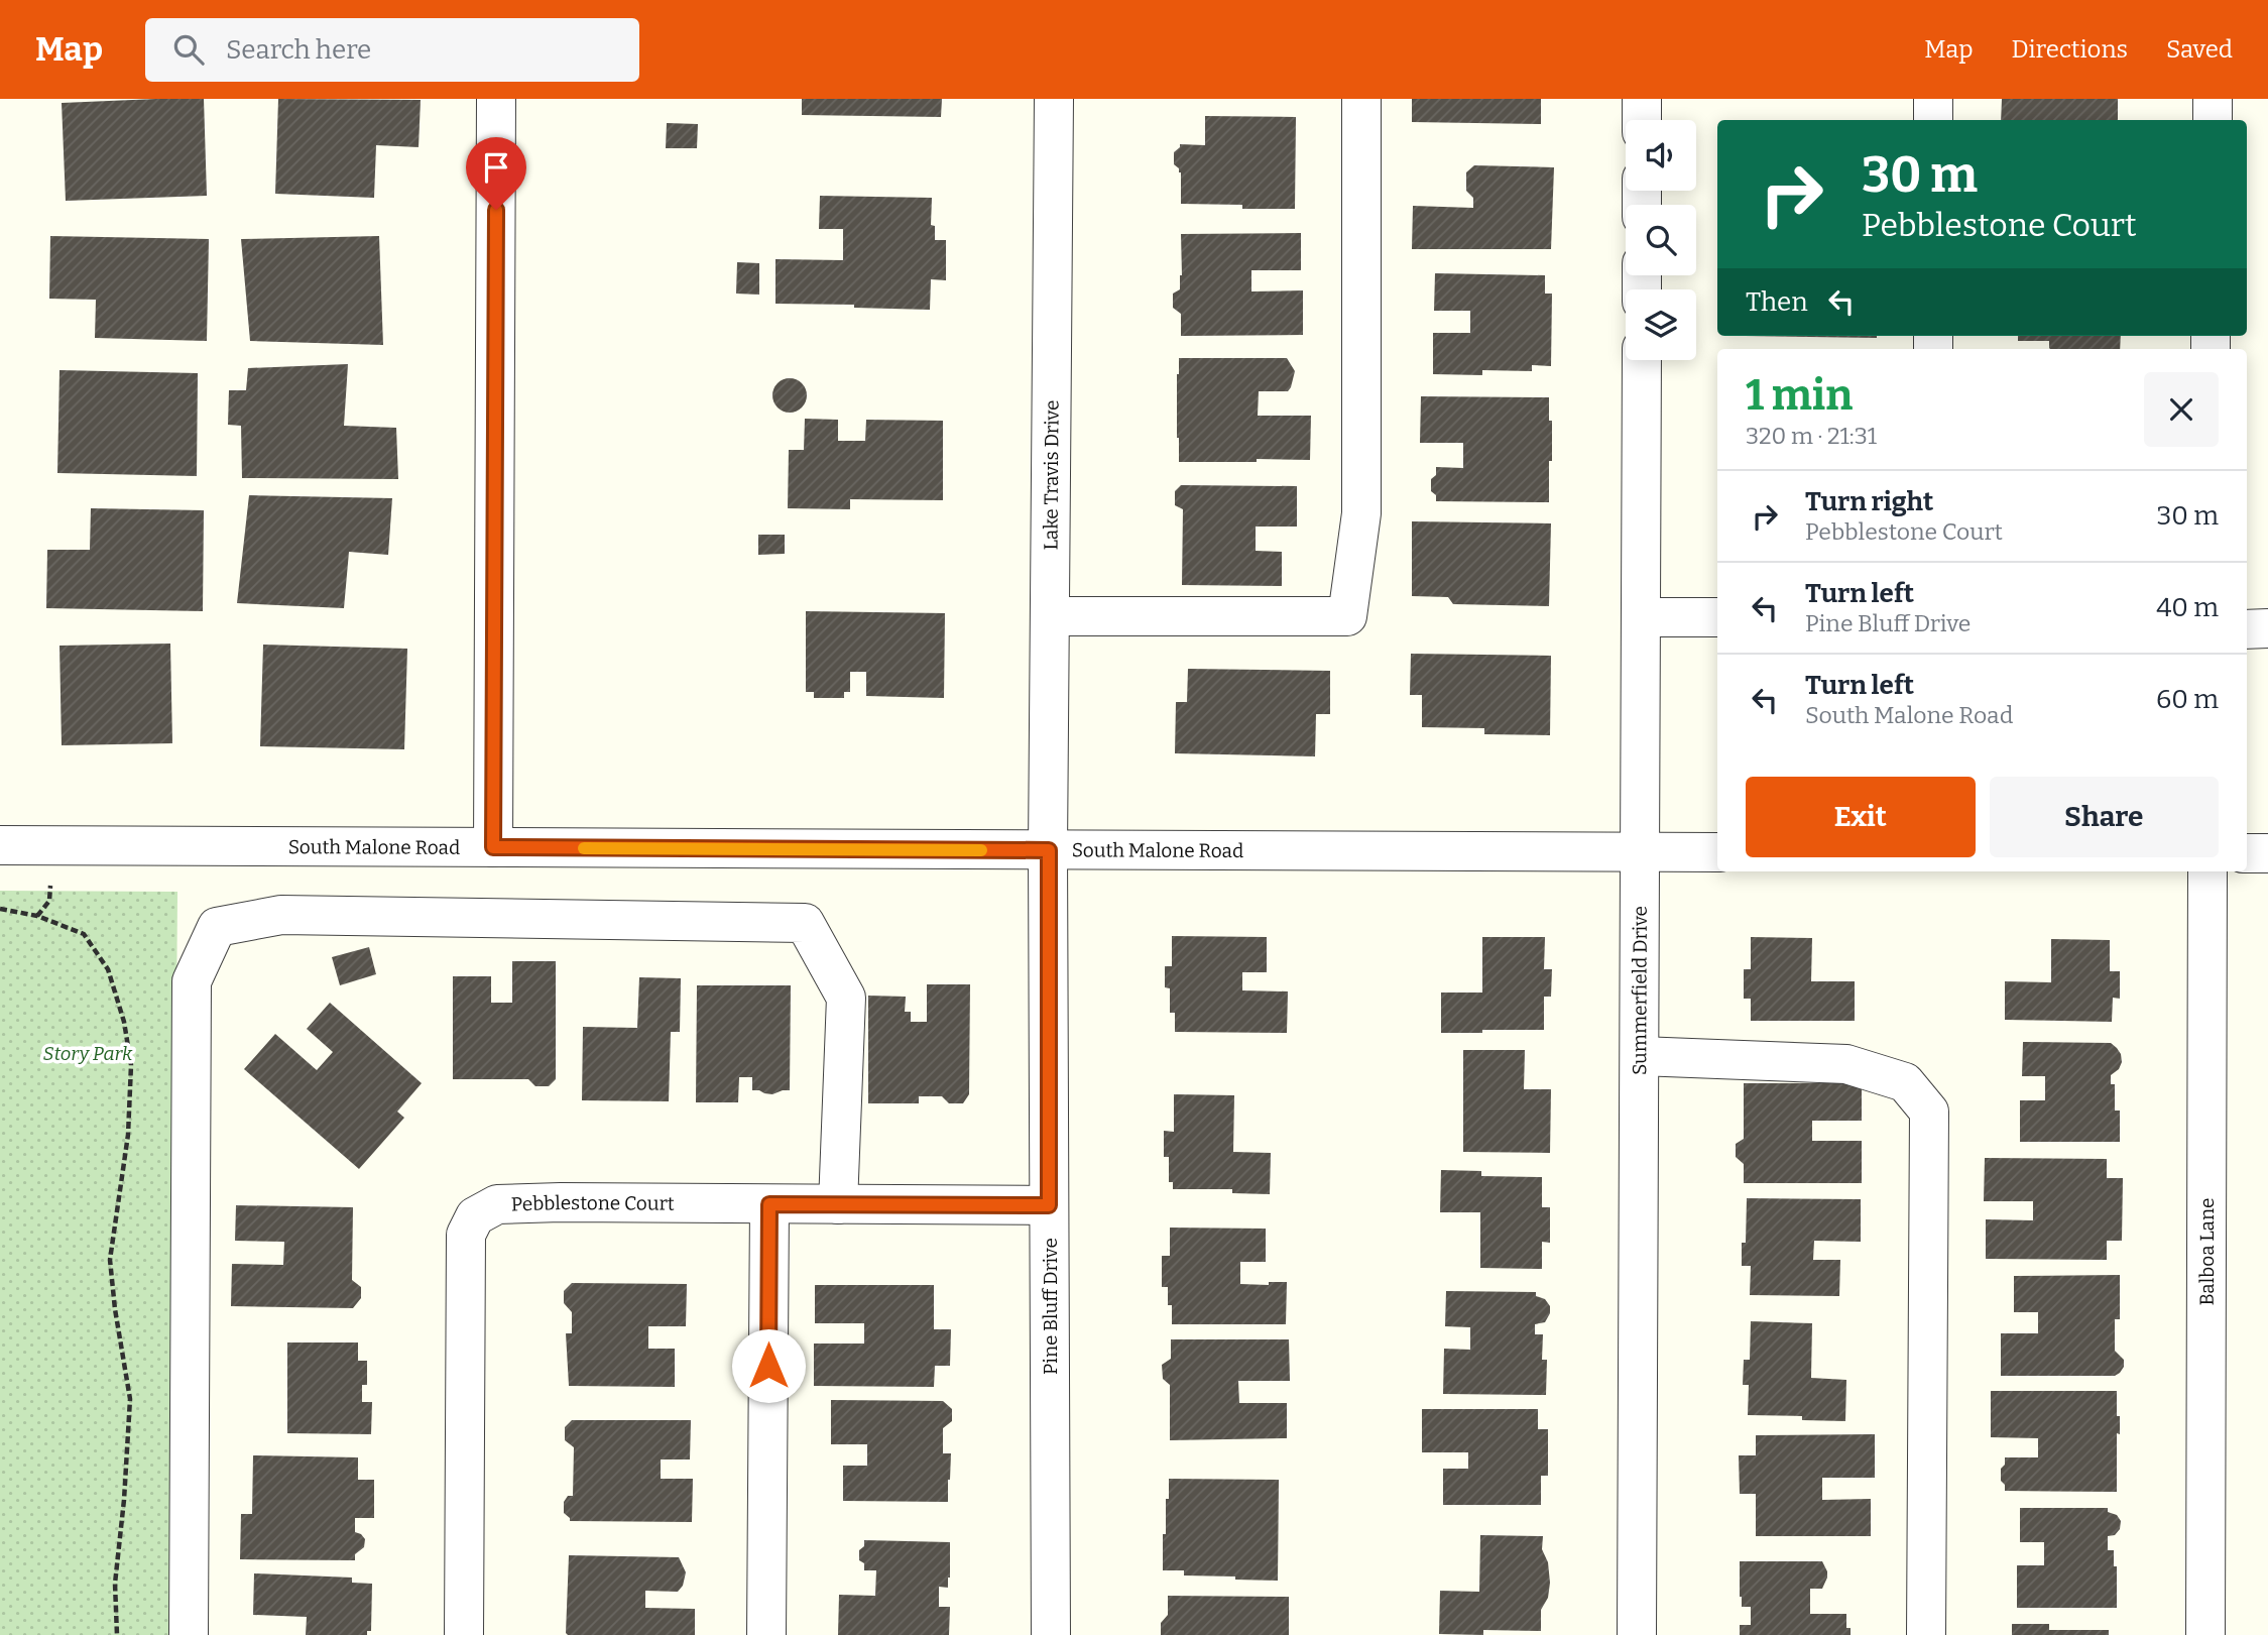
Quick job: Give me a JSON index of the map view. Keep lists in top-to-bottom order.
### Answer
{
  "streets": {
    "street": [
      "Lake Travis Drive",
      "South Malone Road",
      "Summerfield Drive",
      "Pebblestone Court",
      "Balboa Lane",
      "Pine Bluff Drive"
    ]
  },
  "crossings": [
    ["Lake Travis Drive", "South Malone Road"],
    ["Lake Travis Drive", "Pine Bluff Drive"],
    ["South Malone Road", "Summerfield Drive"],
    ["South Malone Road", "Pine Bluff Drive"],
    ["Pebblestone Court", "Pine Bluff Drive"]
  ],
  "parks": ["Story Park"],
  "page": {
    "header": "Map",
    "search": "Search here",
    "nav": ["Map", "Directions", "Saved"],
    "turn": ["30 m", "Pebblestone Court"],
    "then": "Then",
    "heading": ["1 min", "320 m · 21:31"],
    "list": [
      {
        "name": "Turn right",
        "note": "Pebblestone Court",
        "value": "30 m"
      },
      {
        "name": "Turn left",
        "note": "Pine Bluff Drive",
        "value": "40 m"
      },
      {
        "name": "Turn left",
        "note": "South Malone Road",
        "value": "60 m"
      }
    ],
    "buttons": ["Exit", "Share"]
  }
}
